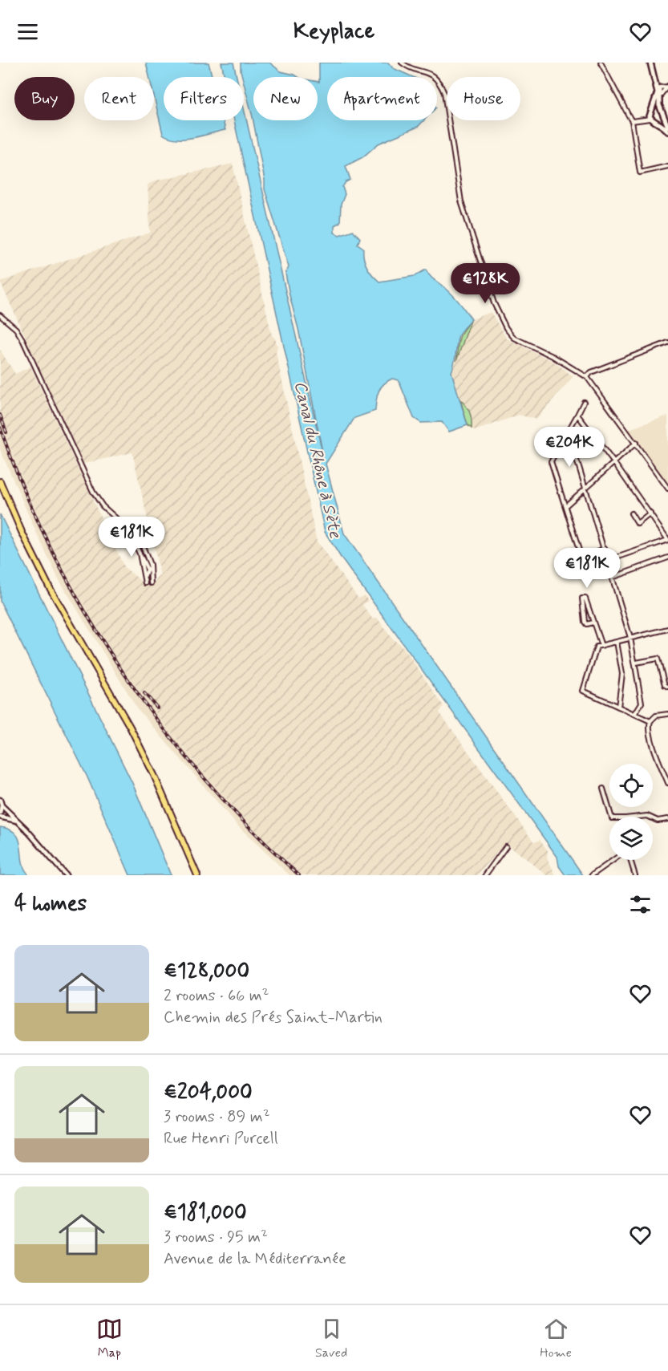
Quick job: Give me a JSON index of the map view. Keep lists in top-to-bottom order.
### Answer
{
  "water": ["Canal du Rhône à Sète"],
  "page": {
    "header": "Keyplace",
    "chip": [
      "Buy",
      "Rent",
      "Filters",
      "New",
      "Apartment",
      "House"
    ],
    "price": [
      "€128K",
      "€204K",
      "€181K",
      "€181K"
    ],
    "heading": "4 homes",
    "list": [
      {
        "name": "€128,000",
        "note": "2 rooms · 66 m² · Chemin des Prés Saint-Martin"
      },
      {
        "name": "€204,000",
        "note": "3 rooms · 89 m² · Rue Henri Purcell"
      },
      {
        "name": "€181,000",
        "note": "3 rooms · 95 m² · Avenue de la Méditerranée"
      }
    ],
    "tabs": ["Map", "Saved", "Home"]
  }
}
